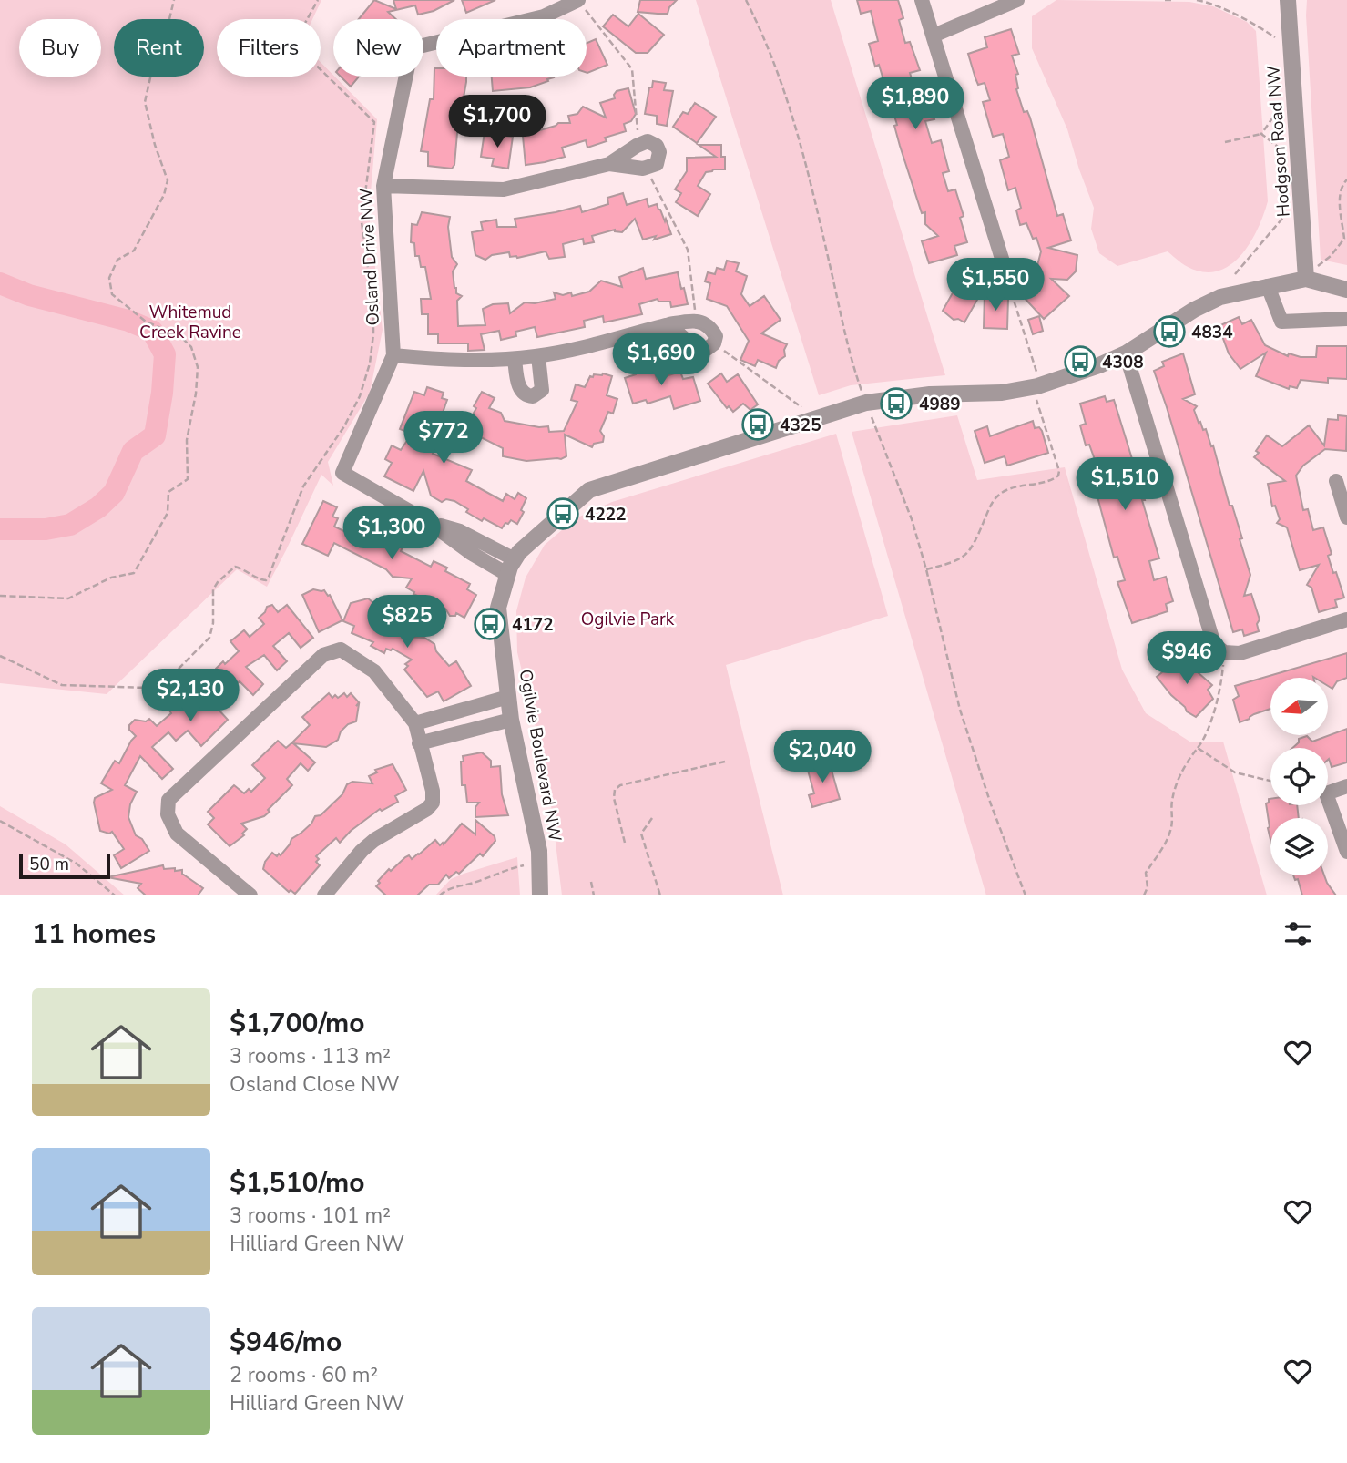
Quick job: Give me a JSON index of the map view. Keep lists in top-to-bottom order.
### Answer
{
  "streets": {
    "street": ["Hodgson Road NW", "Osland Drive NW", "Ogilvie Boulevard NW"]
  },
  "crossings": [
    ["Hodgson Road NW", "Ogilvie Boulevard NW"],
    ["Osland Drive NW", "Ogilvie Boulevard NW"]
  ],
  "parks": ["Whitemud Creek Ravine", "Ogilvie Park"],
  "places": {
    "bus stop": [
      "4834",
      "4308",
      "4989",
      "4325",
      "4222",
      "4172"
    ]
  },
  "scale_bar": "50 m",
  "north": "left",
  "page": {
    "chip": [
      "Buy",
      "Rent",
      "Filters",
      "New",
      "Apartment"
    ],
    "price": [
      "$1,890",
      "$1,700",
      "$1,550",
      "$1,690",
      "$772",
      "$1,510",
      "$1,300",
      "$825",
      "$946",
      "$2,130",
      "$2,040"
    ],
    "scale": "50 m",
    "heading": "11 homes",
    "list": [
      {
        "name": "$1,700/mo",
        "note": "3 rooms · 113 m² · Osland Close NW"
      },
      {
        "name": "$1,510/mo",
        "note": "3 rooms · 101 m² · Hilliard Green NW"
      },
      {
        "name": "$946/mo",
        "note": "2 rooms · 60 m² · Hilliard Green NW"
      }
    ]
  }
}
